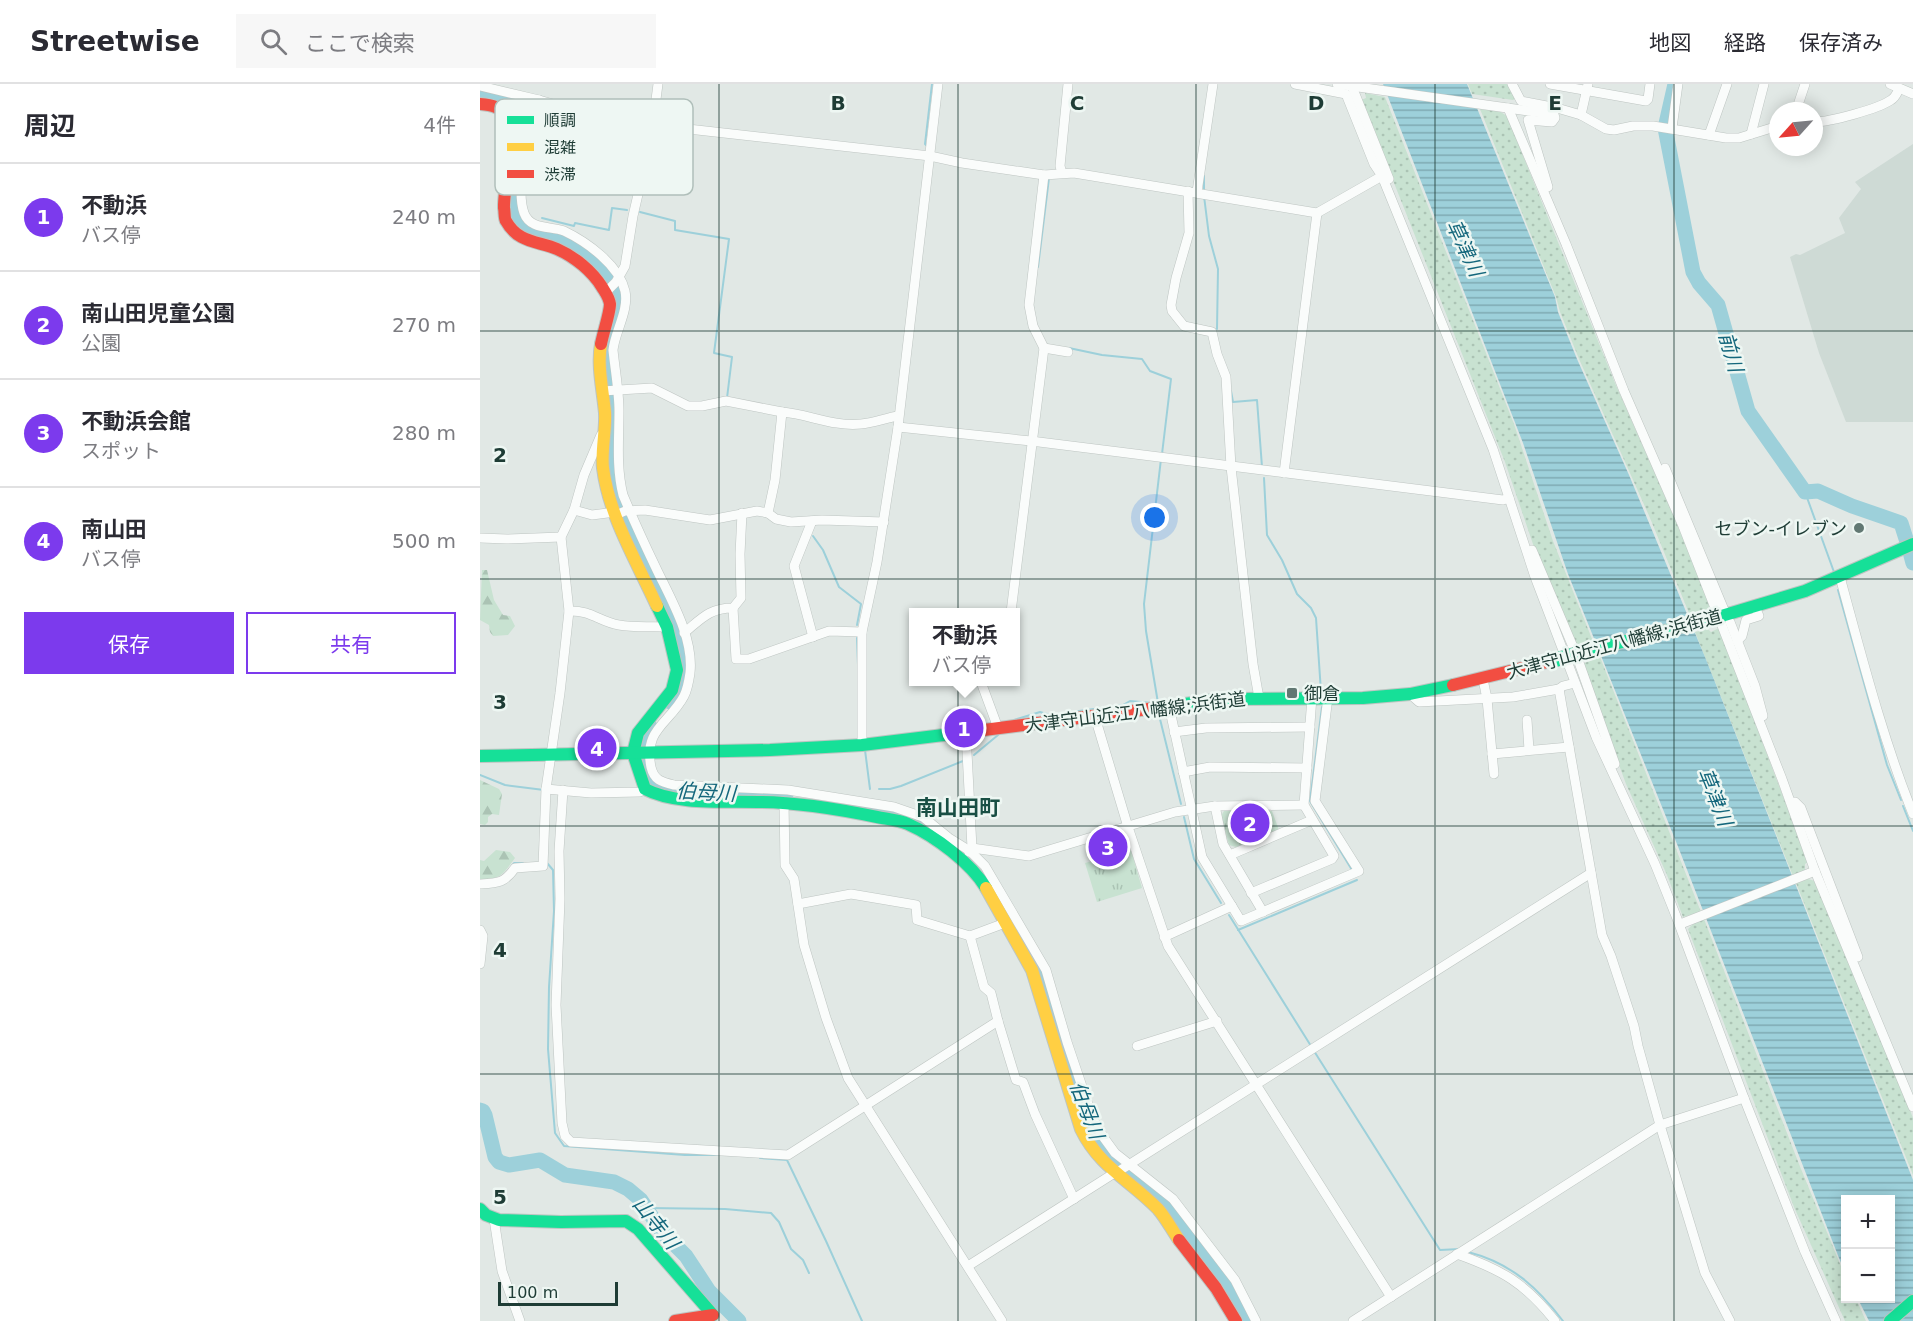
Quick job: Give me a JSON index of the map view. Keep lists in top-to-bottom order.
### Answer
{
  "streets": {
    "street": ["大津守山近江八幡線;浜街道"]
  },
  "districts": ["南山田町"],
  "water": [
    "草津川",
    "前川",
    "伯母川",
    "山寺川"
  ],
  "places": {
    "other": ["セブン-イレブン"],
    "transit": ["御倉"]
  },
  "legend": ["順調", "混雑", "渋滞"],
  "scale_bar": "100 m",
  "north": "bottom left",
  "page": {
    "header": "Streetwise",
    "search": "ここで検索",
    "nav": ["地図", "経路", "保存済み"],
    "heading": ["周辺", "4件"],
    "list": [
      {
        "mark": "1",
        "name": "不動浜",
        "note": "バス停",
        "value": "240 m"
      },
      {
        "mark": "2",
        "name": "南山田児童公園",
        "note": "公園",
        "value": "270 m"
      },
      {
        "mark": "3",
        "name": "不動浜会館",
        "note": "スポット",
        "value": "280 m"
      },
      {
        "mark": "4",
        "name": "南山田",
        "note": "バス停",
        "value": "500 m"
      }
    ],
    "buttons": ["保存", "共有"],
    "popup": ["不動浜", "バス停"],
    "pins": [
      "1",
      "4",
      "2",
      "3"
    ],
    "map_buttons": ["+", "−"],
    "scale": "100 m"
  },
  "grid": {
    "columns": [
      "B",
      "C",
      "D",
      "E"
    ],
    "rows": [
      "2",
      "3",
      "4",
      "5"
    ]
  }
}
